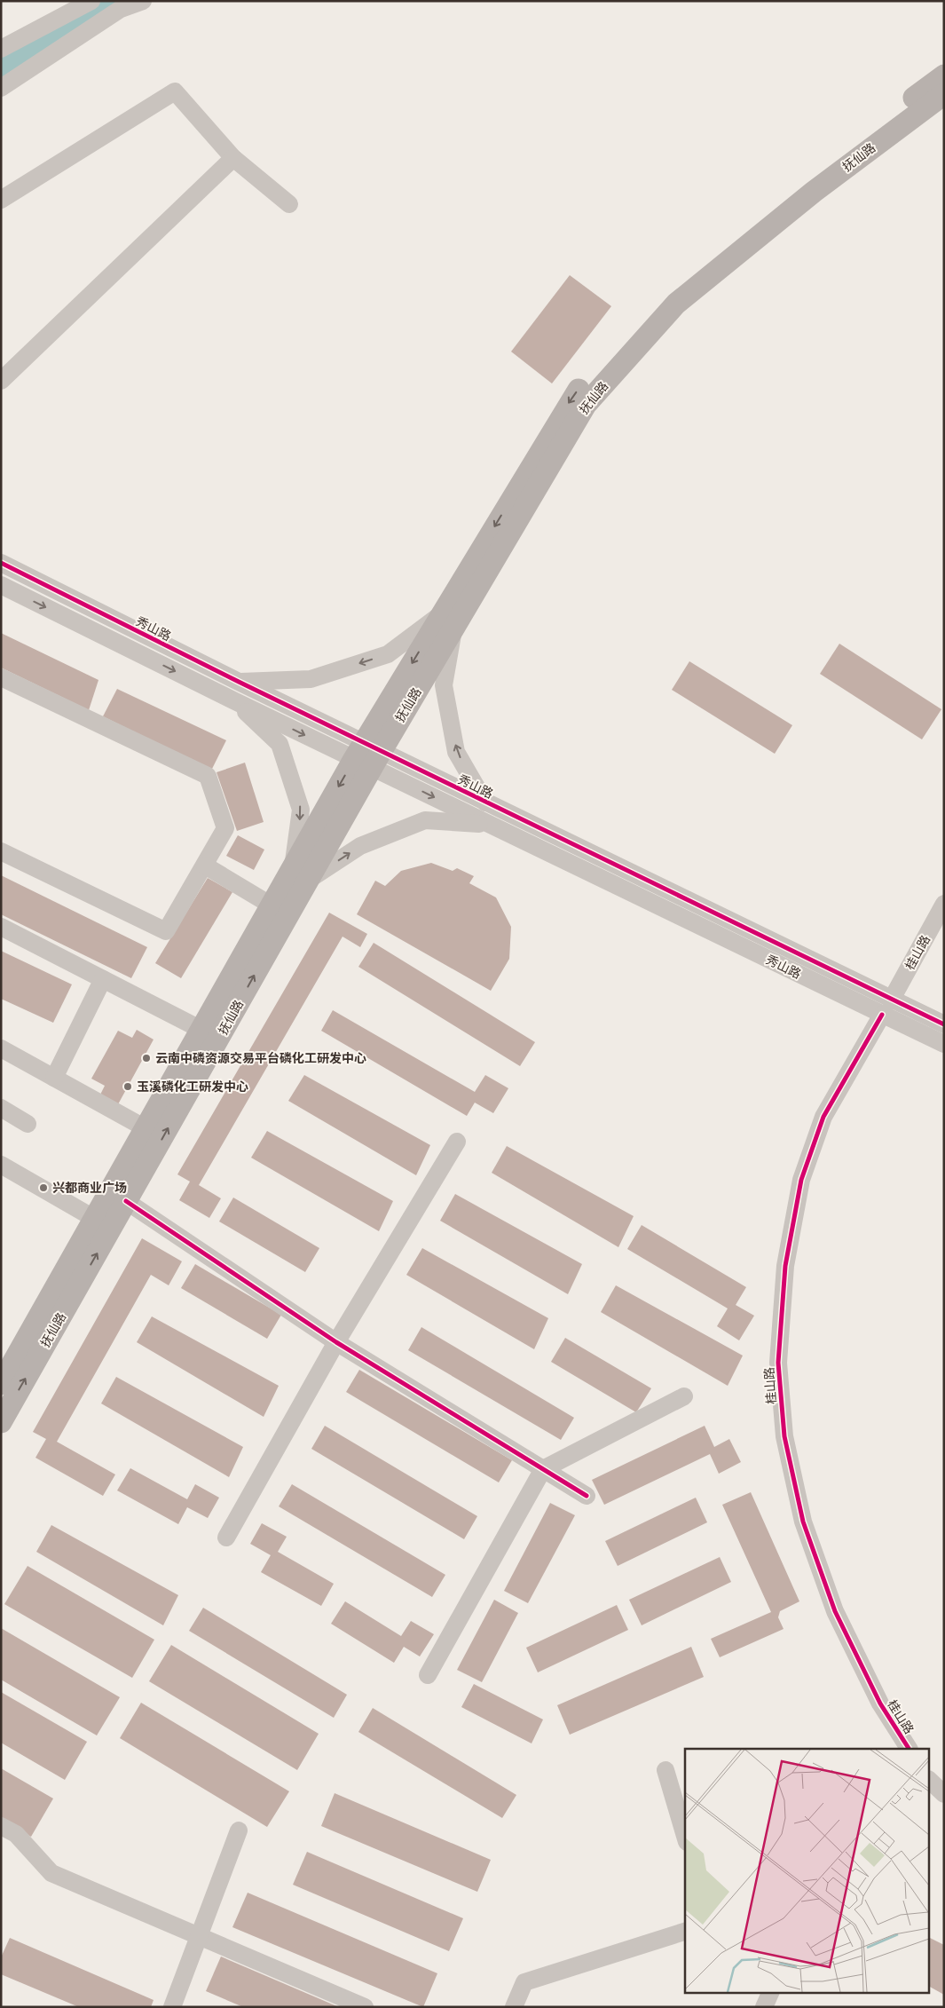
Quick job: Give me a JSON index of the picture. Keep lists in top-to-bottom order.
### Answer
{
  "streets": {
    "main road": ["抚仙路"],
    "street": ["秀山路", "桂山路"]
  },
  "crossings": [
    ["抚仙路", "秀山路"],
    ["秀山路", "桂山路"]
  ],
  "places": ["云南中磷资源交易平台磷化工研发中心", "玉溪磷化工研发中心", "兴都商业广场"]
}
